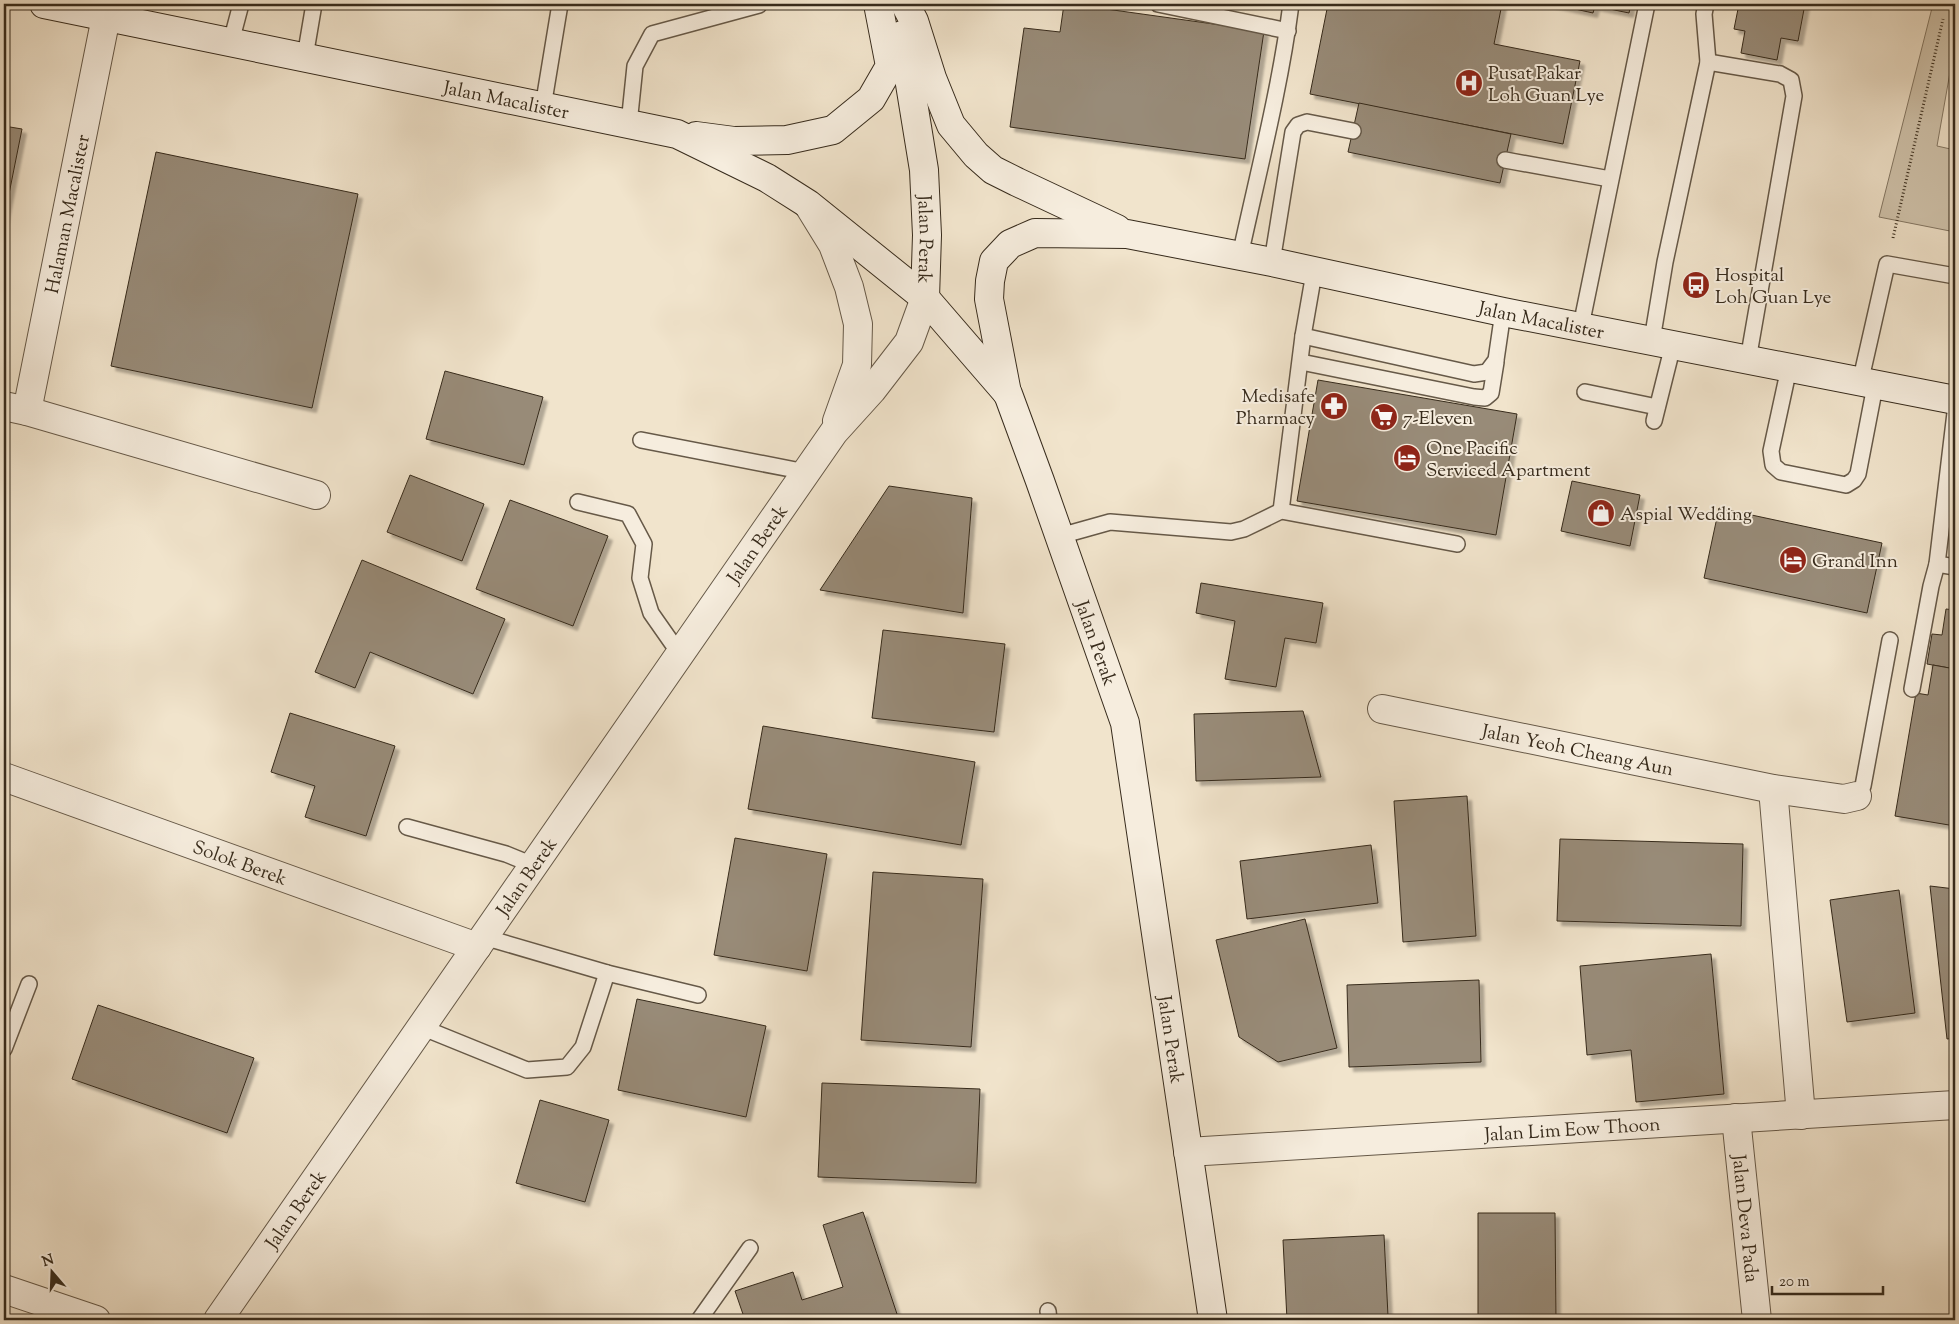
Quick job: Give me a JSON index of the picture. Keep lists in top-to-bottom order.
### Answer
{
  "streets": {
    "street": [
      "Jalan Macalister",
      "Halaman Macalister",
      "Jalan Perak",
      "Jalan Berek",
      "Jalan Yeoh Cheang Aun",
      "Solok Berek",
      "Jalan Lim Eow Thoon",
      "Jalan Deva Pada"
    ]
  },
  "crossings": [
    ["Jalan Macalister", "Halaman Macalister"],
    ["Jalan Macalister", "Jalan Perak"],
    ["Jalan Macalister", "Jalan Berek"],
    ["Jalan Perak", "Jalan Berek"],
    ["Jalan Perak", "Jalan Lim Eow Thoon"],
    ["Jalan Berek", "Solok Berek"],
    ["Jalan Lim Eow Thoon", "Jalan Deva Pada"]
  ],
  "places": {
    "hospital": ["Pusat Pakar Loh Guan Lye"],
    "bus stop": ["Hospital Loh Guan Lye"],
    "pharmacy": ["Medisafe Pharmacy"],
    "supermarket": ["7-Eleven"],
    "hotel": ["One Pacific Serviced Apartment", "Grand Inn"],
    "shop": ["Aspial Wedding"]
  },
  "scale_bar": "20 m",
  "north": "top"
}
